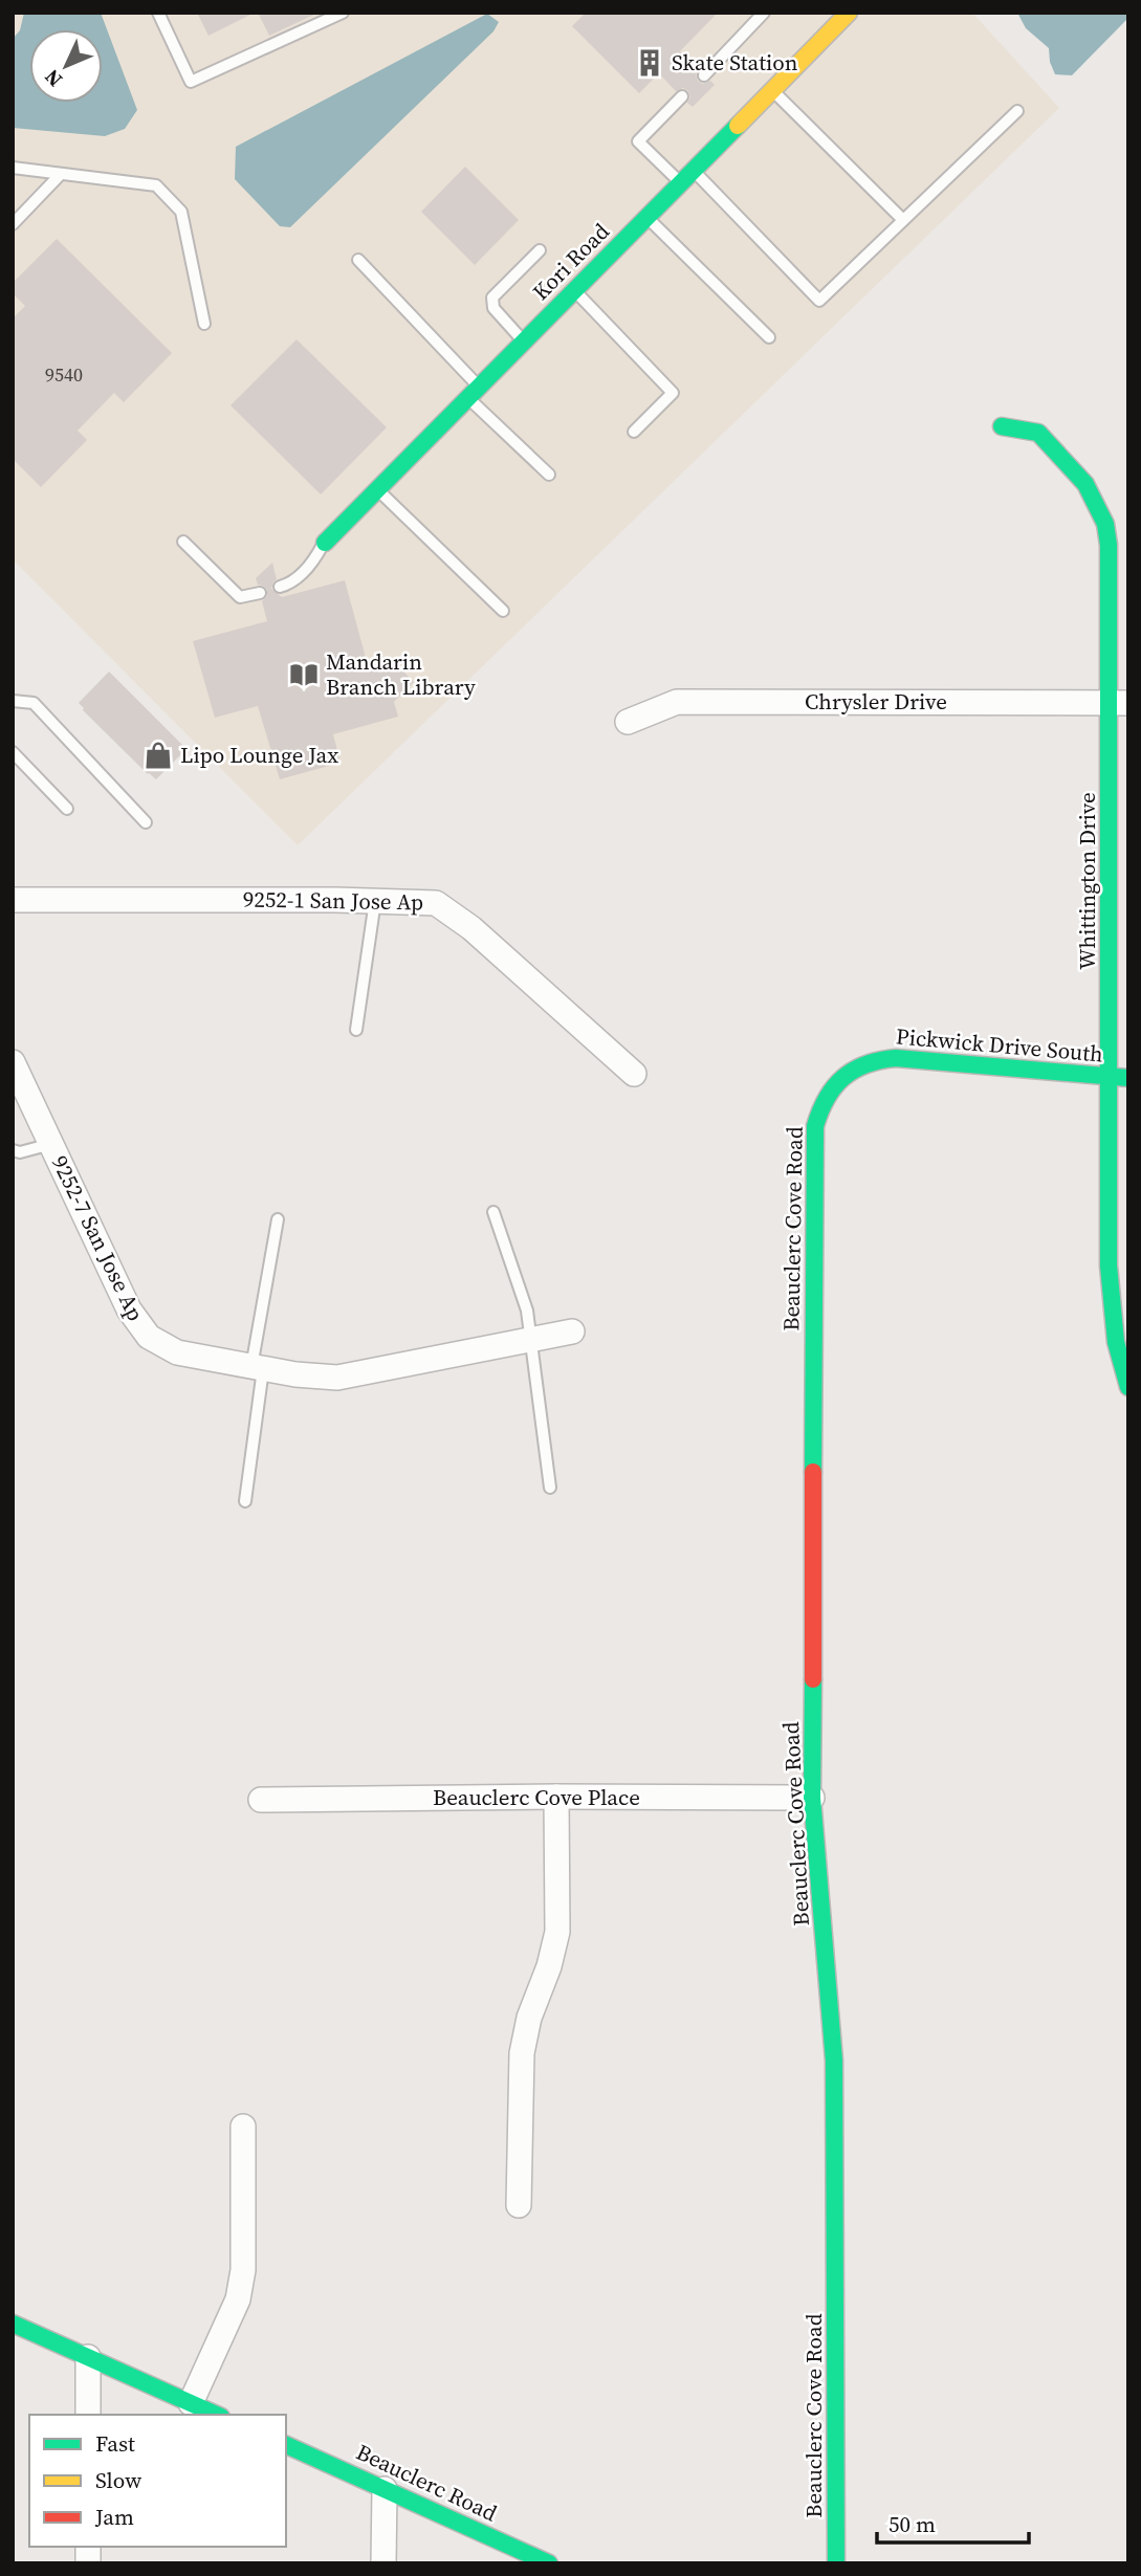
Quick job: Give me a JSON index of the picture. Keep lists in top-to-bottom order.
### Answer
{
  "streets": {
    "street": [
      "Kori Road",
      "Chrysler Drive",
      "Whittington Drive",
      "9252-1 San Jose Ap",
      "Pickwick Drive South",
      "Beauclerc Cove Road",
      "9252-7 San Jose Ap",
      "Beauclerc Cove Place",
      "Beauclerc Road"
    ]
  },
  "crossings": [
    ["Chrysler Drive", "Whittington Drive"],
    ["Whittington Drive", "Pickwick Drive South"],
    ["Pickwick Drive South", "Beauclerc Cove Road"],
    ["Beauclerc Cove Road", "Beauclerc Cove Place"]
  ],
  "places": {
    "building": ["Skate Station"],
    "library": ["Mandarin Branch Library"],
    "shop": ["Lipo Lounge Jax"]
  },
  "house_numbers": ["9540"],
  "legend": ["Fast", "Slow", "Jam"],
  "scale_bar": "50 m",
  "north": "bottom left"
}
